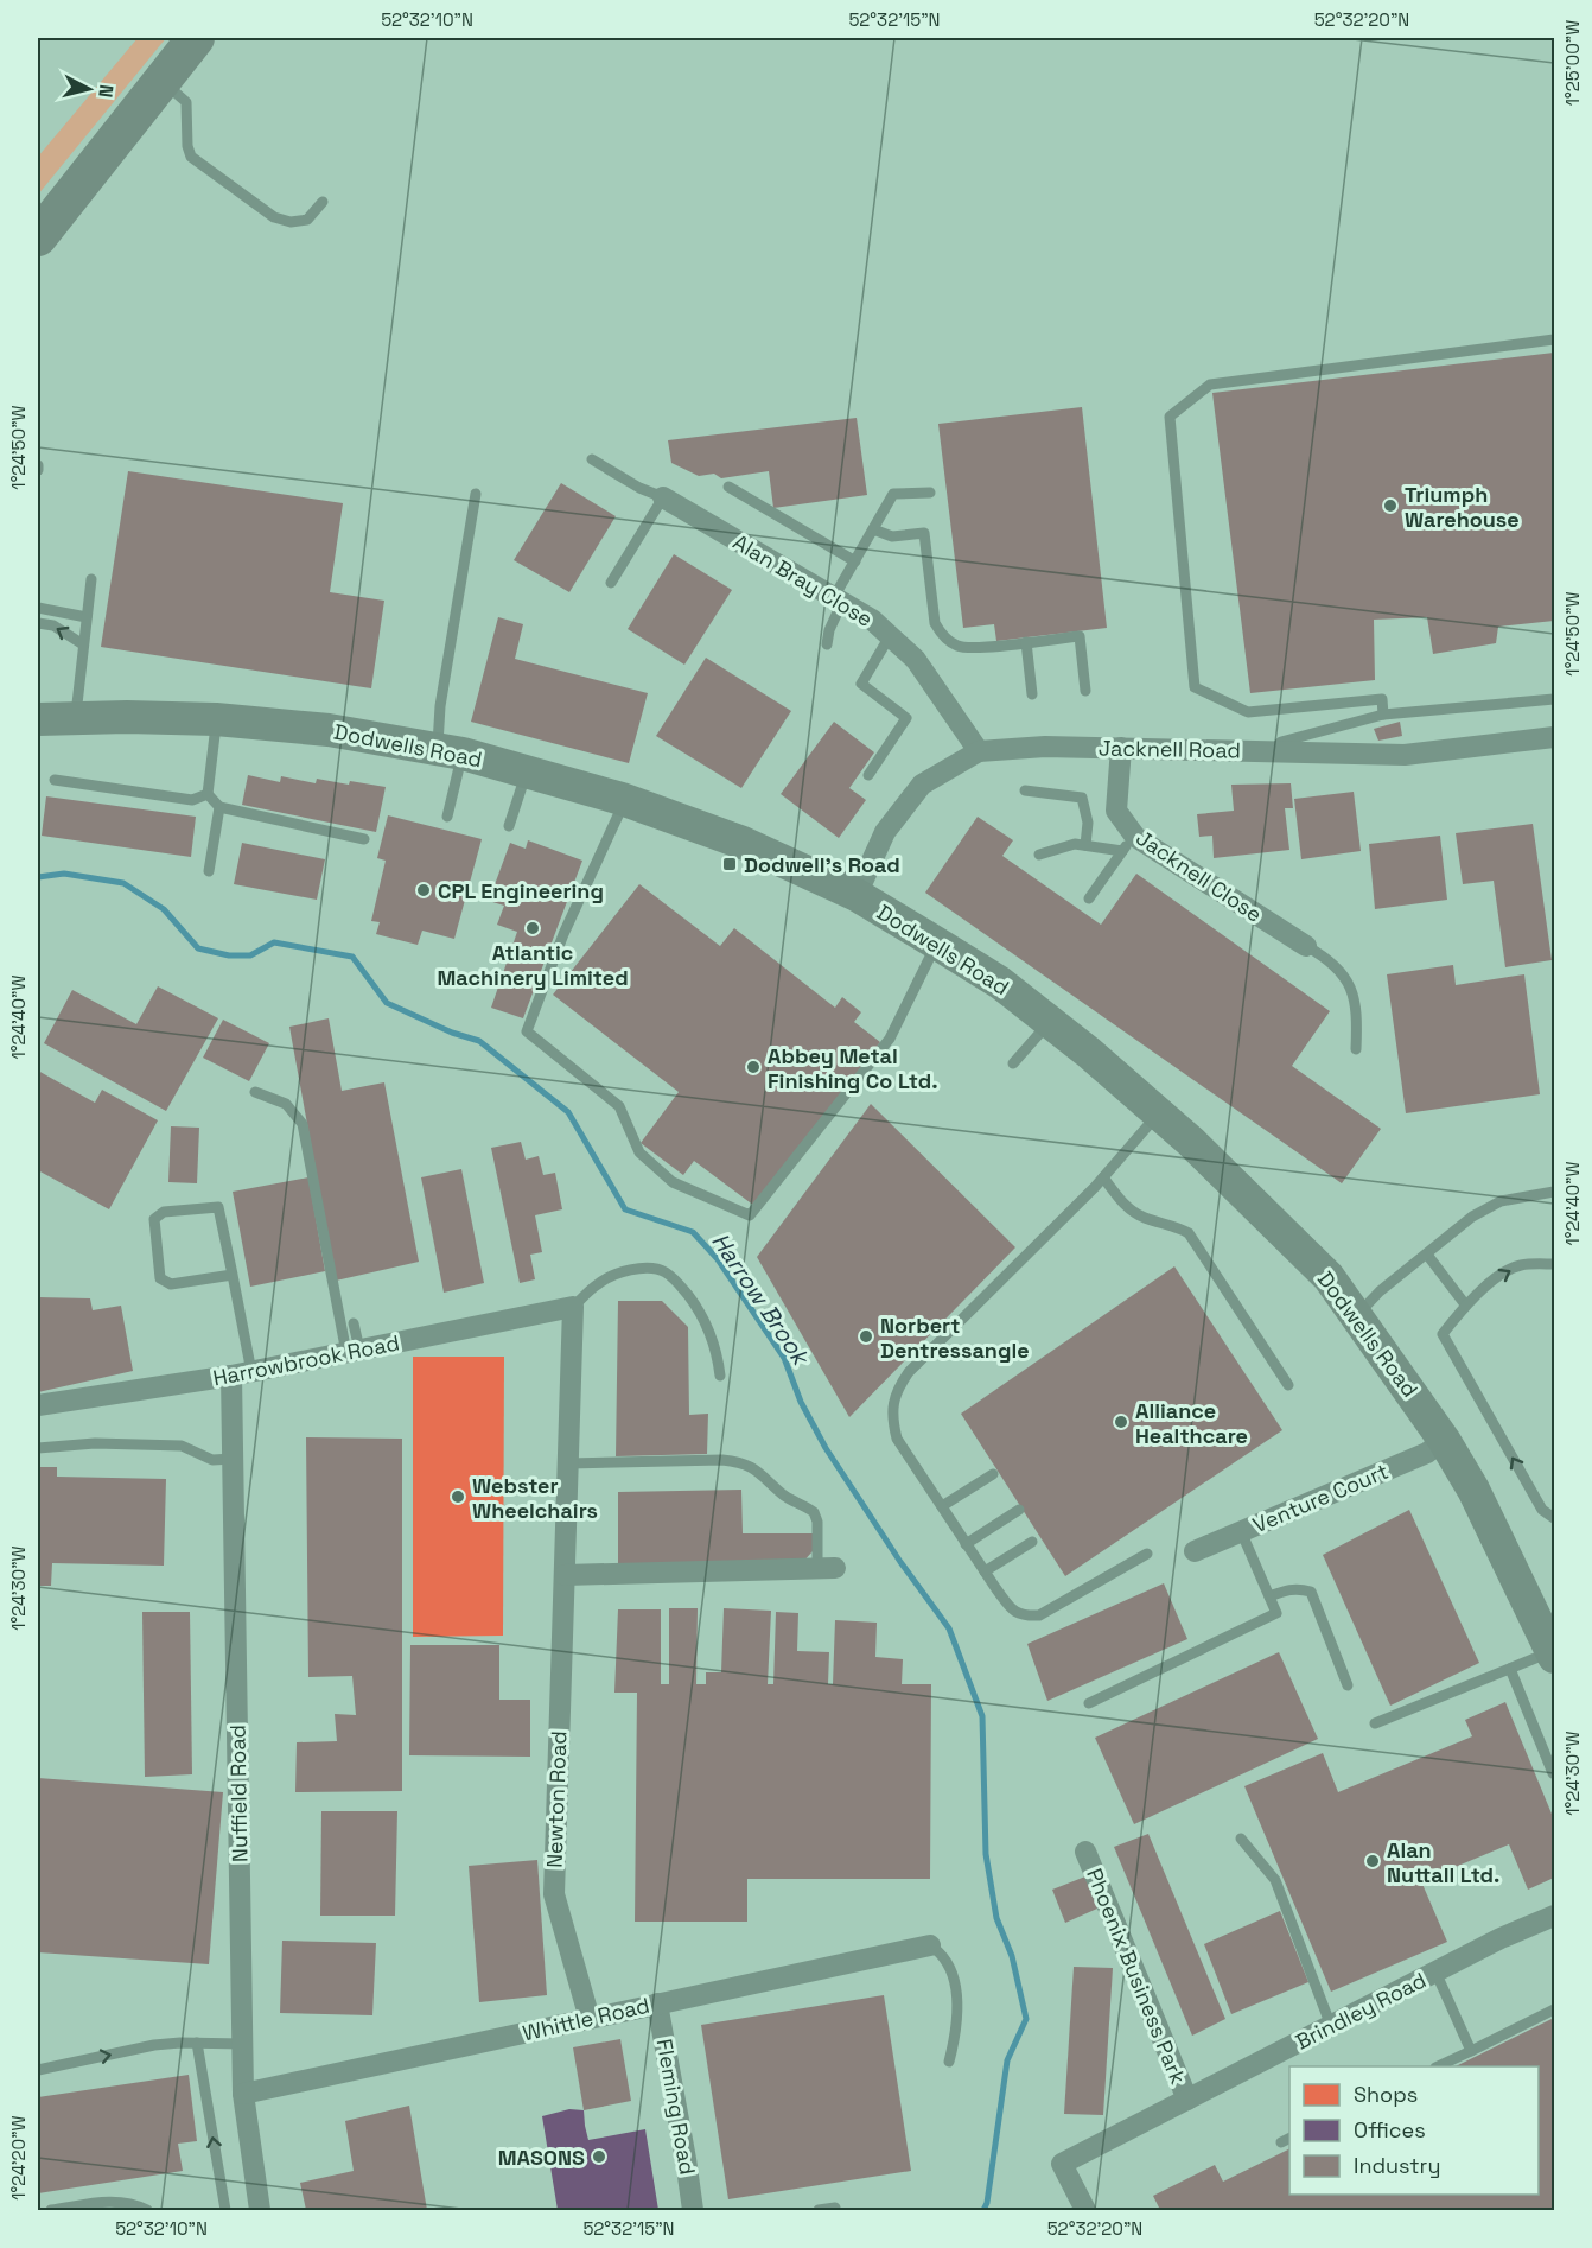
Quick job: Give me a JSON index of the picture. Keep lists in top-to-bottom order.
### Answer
{
  "streets": {
    "main road": ["Dodwells Road"],
    "street": [
      "Alan Bray Close",
      "Jacknell Road",
      "Jacknell Close",
      "Harrowbrook Road",
      "Venture Court",
      "Nuffield Road",
      "Newton Road",
      "Phoenix Business Park",
      "Brindley Road",
      "Whittle Road",
      "Fleming Road"
    ]
  },
  "crossings": [
    ["Alan Bray Close", "Jacknell Road"],
    ["Dodwells Road", "Jacknell Road"],
    ["Dodwells Road", "Venture Court"],
    ["Jacknell Road", "Jacknell Close"],
    ["Harrowbrook Road", "Nuffield Road"],
    ["Harrowbrook Road", "Newton Road"],
    ["Nuffield Road", "Whittle Road"],
    ["Newton Road", "Whittle Road"],
    ["Phoenix Business Park", "Brindley Road"],
    ["Whittle Road", "Fleming Road"]
  ],
  "water": ["Harrow Brook"],
  "places": {
    "other": [
      "Triumph Warehouse",
      "CPL Engineering",
      "Atlantic Machinery Limited",
      "Abbey Metal Finishing Co Ltd.",
      "Norbert Dentressangle",
      "Alliance Healthcare",
      "Webster Wheelchairs",
      "Alan Nuttall Ltd.",
      "MASONS"
    ],
    "transit": ["Dodwell's Road"]
  },
  "legend": ["Shops", "Offices", "Industry"],
  "north": "right",
  "coordinates": [
    "52°32'10\"N",
    "52°32'15\"N",
    "52°32'20\"N",
    "1°25'00\"W",
    "1°24'50\"W",
    "1°24'40\"W",
    "1°24'30\"W",
    "1°24'20\"W"
  ]
}
